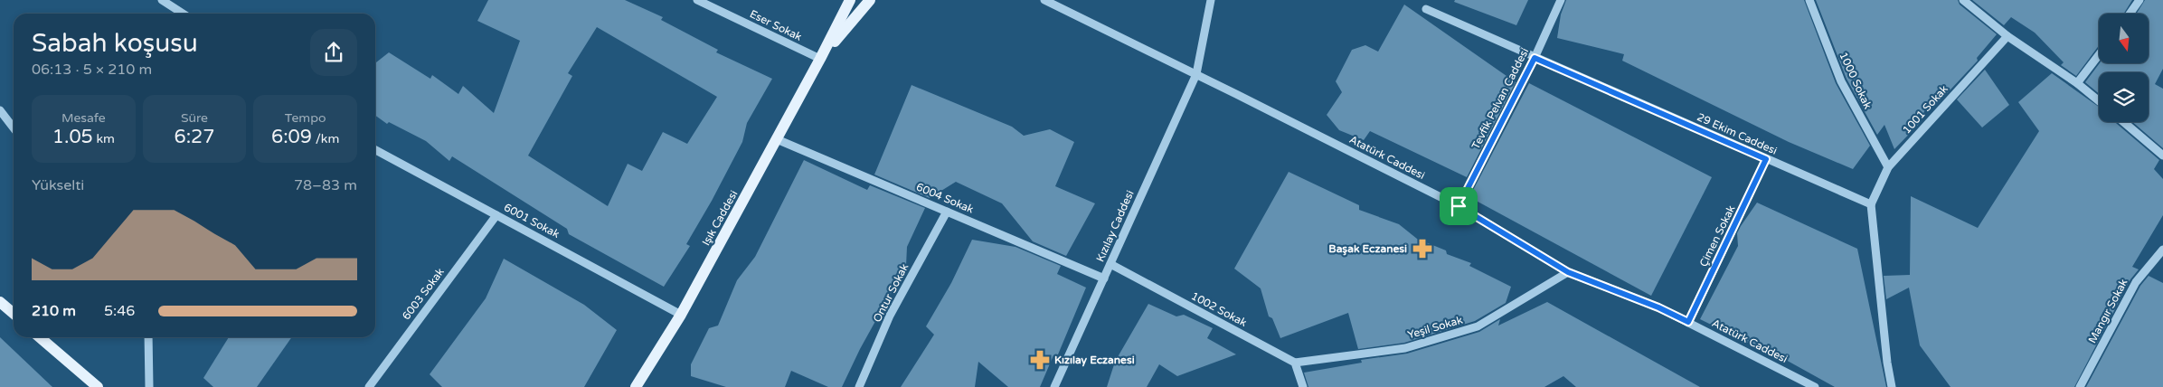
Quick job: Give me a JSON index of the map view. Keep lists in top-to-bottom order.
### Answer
{
  "streets": {
    "main road": ["Işık Caddesi"],
    "street": [
      "Eser Sokak",
      "1000 Sokak",
      "Tevfik Pelvan Caddesi",
      "1001 Sokak",
      "29 Ekim Caddesi",
      "Atatürk Caddesi",
      "6004 Sokak",
      "6001 Sokak",
      "Kızılay Caddesi",
      "Çimen Sokak",
      "Ontur Sokak",
      "6003 Sokak",
      "1002 Sokak",
      "Mangır Sokak",
      "Yeşil Sokak"
    ]
  },
  "crossings": [
    ["Eser Sokak", "Işık Caddesi"],
    ["1000 Sokak", "1001 Sokak"],
    ["Tevfik Pelvan Caddesi", "29 Ekim Caddesi"],
    ["Tevfik Pelvan Caddesi", "Atatürk Caddesi"],
    ["1001 Sokak", "29 Ekim Caddesi"],
    ["29 Ekim Caddesi", "Çimen Sokak"],
    ["Atatürk Caddesi", "Kızılay Caddesi"],
    ["Atatürk Caddesi", "Çimen Sokak"],
    ["Atatürk Caddesi", "Yeşil Sokak"],
    ["6004 Sokak", "Işık Caddesi"],
    ["6004 Sokak", "Kızılay Caddesi"],
    ["6004 Sokak", "Ontur Sokak"],
    ["Işık Caddesi", "6001 Sokak"],
    ["6001 Sokak", "6003 Sokak"],
    ["Kızılay Caddesi", "1002 Sokak"],
    ["1002 Sokak", "Yeşil Sokak"]
  ],
  "places": {
    "pharmacy": ["Başak Eczanesi", "Kızılay Eczanesi"]
  },
  "north": "bottom",
  "page": {
    "heading": ["Sabah koşusu", "06:13 · 5 × 210 m"],
    "stats": [
      ["Mesafe", "1.05 km"],
      ["Süre", "6:27"],
      ["Tempo", "6:09 /km"]
    ],
    "chart": ["Yükselti", "78–83 m"],
    "list": [
      {
        "name": "210 m",
        "note": "5:46"
      }
    ]
  }
}
